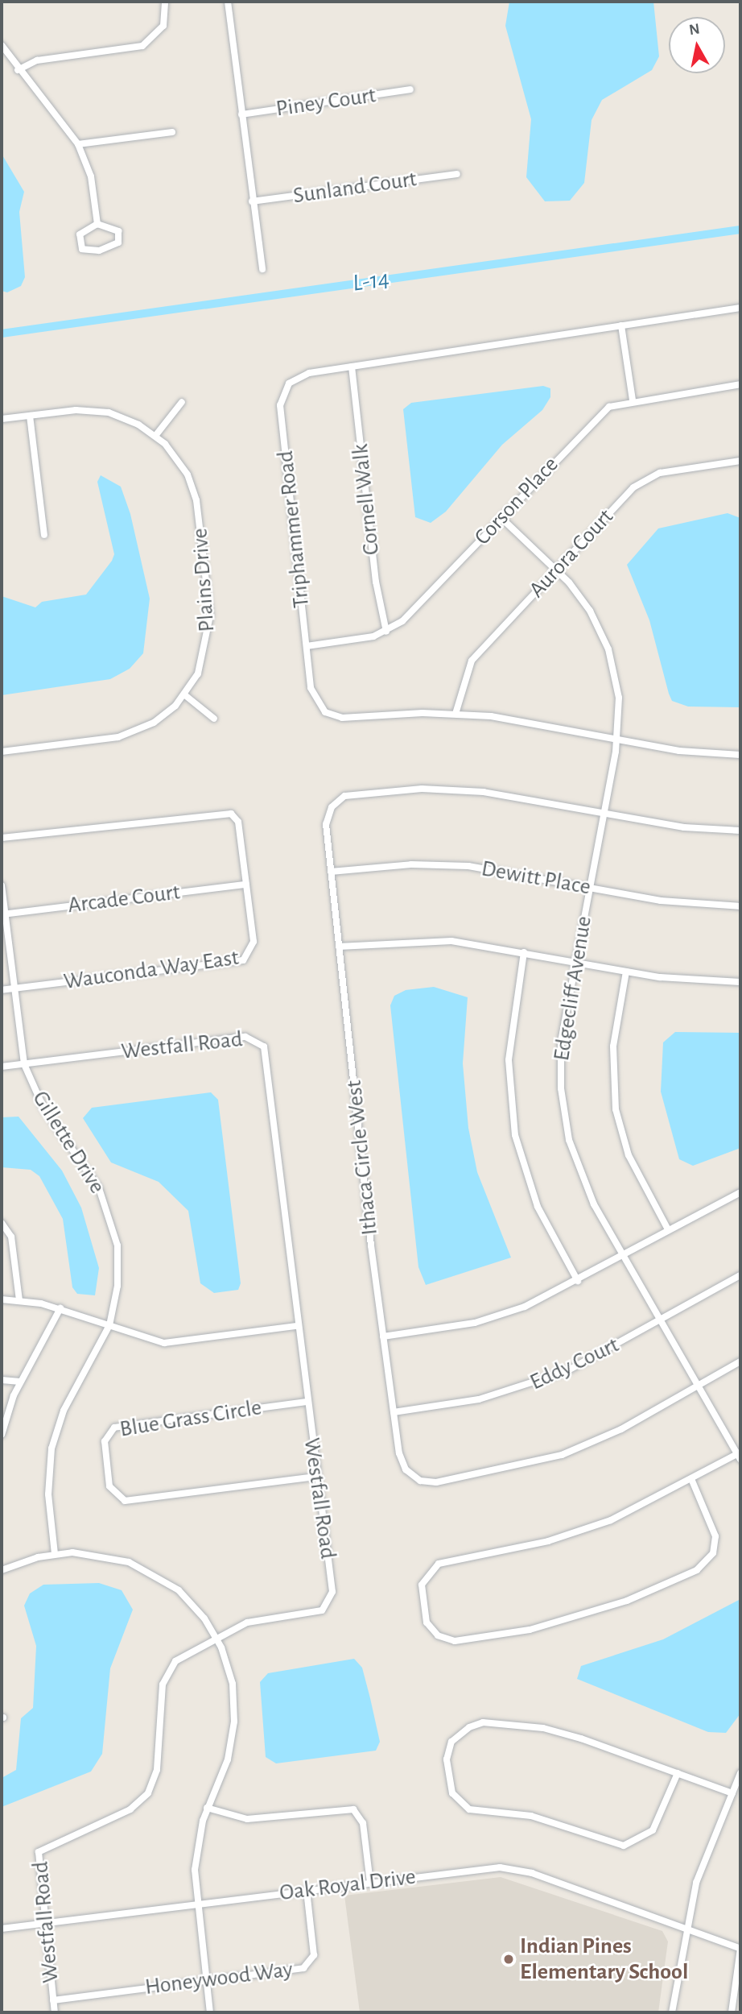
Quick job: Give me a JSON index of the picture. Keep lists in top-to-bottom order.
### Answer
{
  "streets": {
    "street": [
      "Piney Court",
      "Sunland Court",
      "Cornell Walk",
      "Corson Place",
      "Triphammer Road",
      "Aurora Court",
      "Plains Drive",
      "Dewitt Place",
      "Arcade Court",
      "Wauconda Way East",
      "Edgecliff Avenue",
      "Westfall Road",
      "Gillette Drive",
      "Ithaca Circle West",
      "Eddy Court",
      "Blue Grass Circle",
      "Oak Royal Drive",
      "Honeywood Way"
    ]
  },
  "crossings": [
    ["Cornell Walk", "Corson Place"],
    ["Cornell Walk", "Triphammer Road"],
    ["Corson Place", "Triphammer Road"],
    ["Corson Place", "Edgecliff Avenue"],
    ["Triphammer Road", "Aurora Court"],
    ["Triphammer Road", "Edgecliff Avenue"],
    ["Aurora Court", "Edgecliff Avenue"],
    ["Dewitt Place", "Edgecliff Avenue"],
    ["Dewitt Place", "Ithaca Circle West"],
    ["Arcade Court", "Wauconda Way East"],
    ["Arcade Court", "Gillette Drive"],
    ["Wauconda Way East", "Gillette Drive"],
    ["Edgecliff Avenue", "Ithaca Circle West"],
    ["Edgecliff Avenue", "Eddy Court"],
    ["Westfall Road", "Gillette Drive"],
    ["Westfall Road", "Blue Grass Circle"],
    ["Westfall Road", "Oak Royal Drive"],
    ["Westfall Road", "Honeywood Way"],
    ["Ithaca Circle West", "Eddy Court"],
    ["Oak Royal Drive", "Honeywood Way"]
  ],
  "water": ["L-14"],
  "places": ["Indian Pines Elementary School"],
  "north": "top"
}
